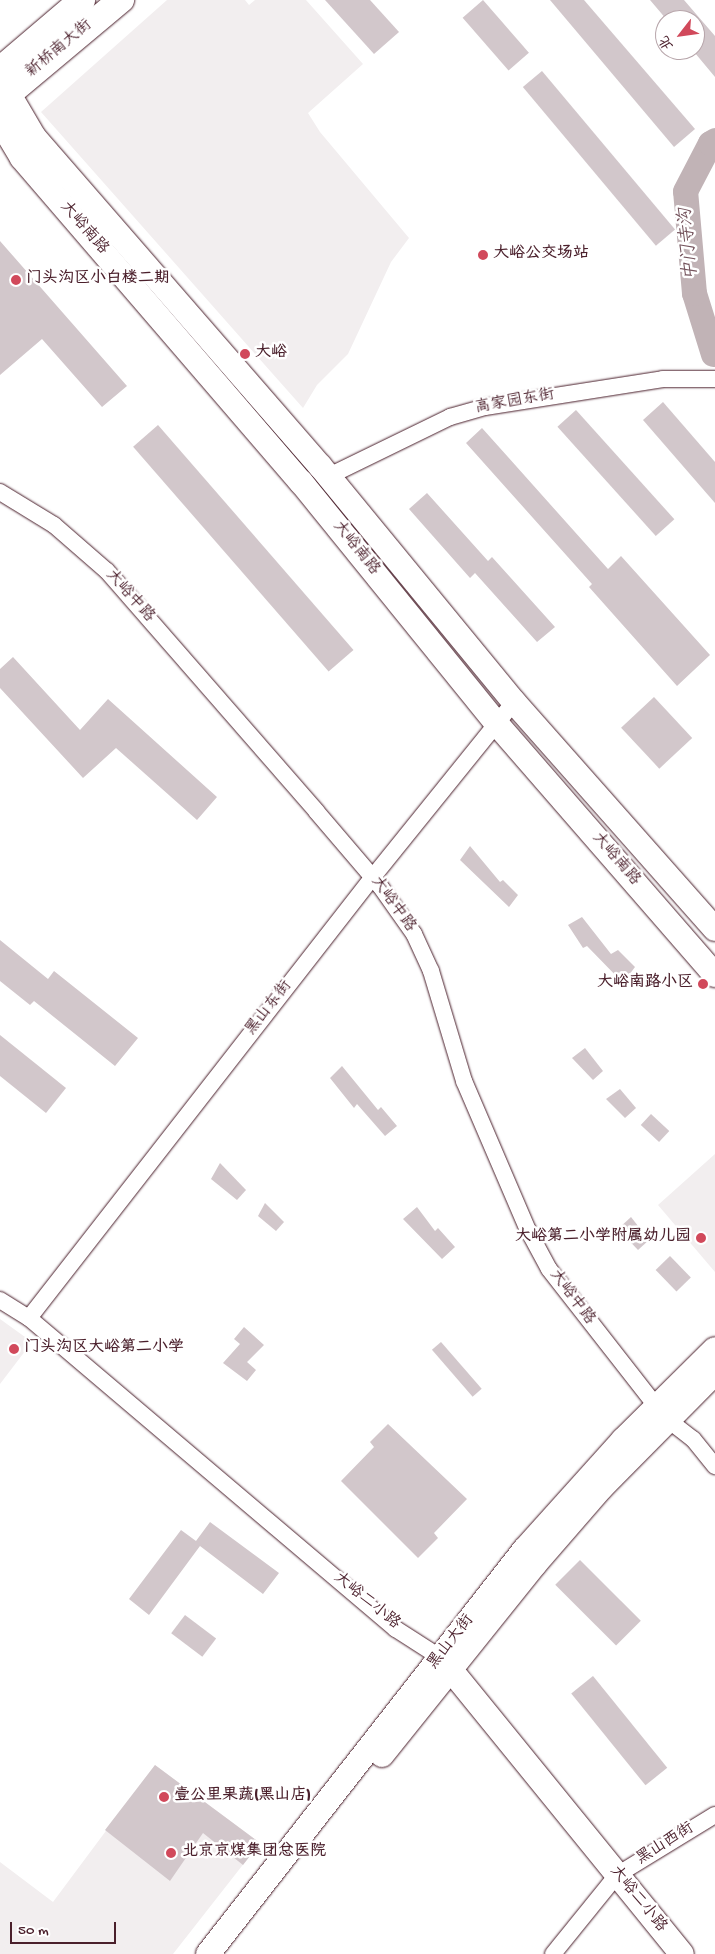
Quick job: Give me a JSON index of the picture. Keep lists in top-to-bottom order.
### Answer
{
  "streets": {
    "main road": [
      "新桥南大街",
      "大峪南路",
      "大峪二小路",
      "黑山大街"
    ],
    "street": [
      "高家园东街",
      "大峪中路",
      "黑山东街",
      "黑山西街"
    ]
  },
  "crossings": [
    ["新桥南大街", "大峪南路"],
    ["大峪南路", "高家园东街"],
    ["大峪南路", "黑山东街"],
    ["大峪中路", "黑山东街"],
    ["大峪中路", "黑山大街"],
    ["黑山东街", "大峪二小路"],
    ["大峪二小路", "黑山大街"],
    ["大峪二小路", "黑山西街"]
  ],
  "water": ["中门寺沟"],
  "places": [
    "大峪公交场站",
    "门头沟区小白楼二期",
    "大峪",
    "大峪南路小区",
    "大峪第二小学附属幼儿园",
    "门头沟区大峪第二小学",
    "壹公里果蔬(黑山店)",
    "北京京煤集团总医院"
  ],
  "scale_bar": "50 m",
  "north": "bottom left"
}
